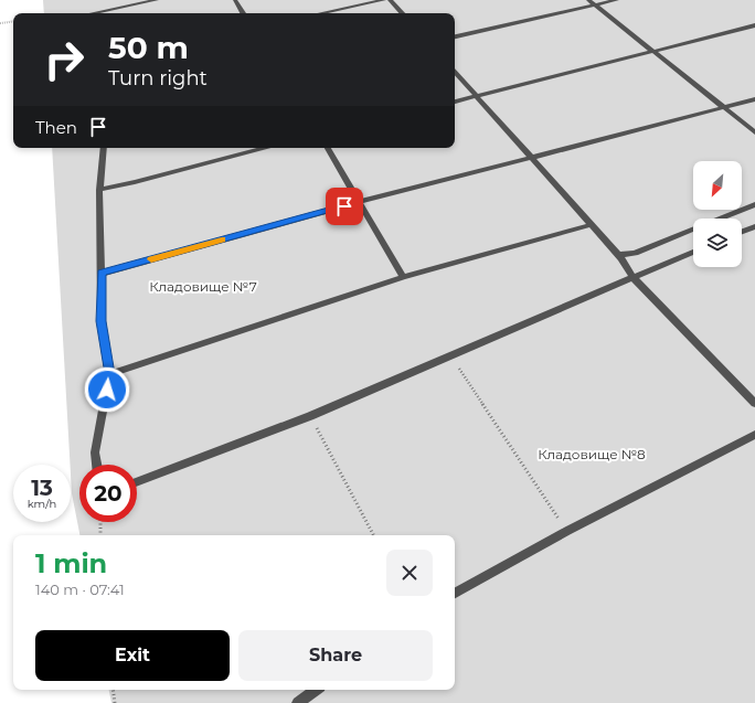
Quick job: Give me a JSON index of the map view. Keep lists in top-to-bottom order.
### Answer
{
  "parks": ["Кладовище №7", "Кладовище №8"],
  "north": "bottom left",
  "page": {
    "turn": ["50 m", "Turn right"],
    "then": "Then",
    "speed": "13 km/h",
    "limit": "20",
    "heading": ["1 min", "140 m · 07:41"],
    "buttons": ["Exit", "Share"]
  }
}
